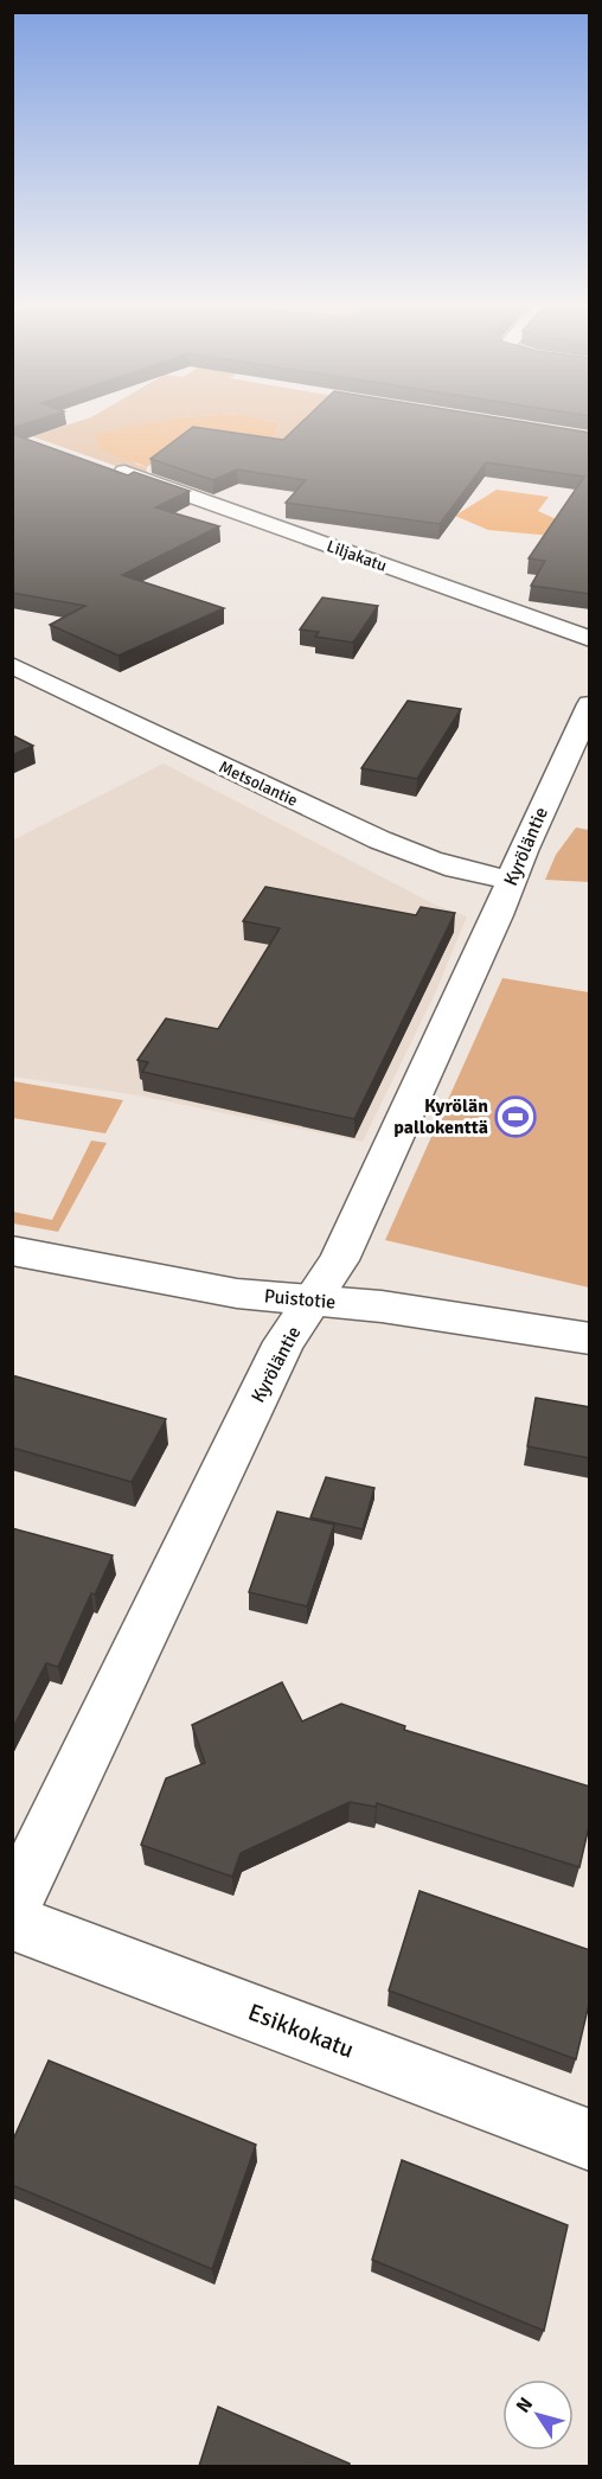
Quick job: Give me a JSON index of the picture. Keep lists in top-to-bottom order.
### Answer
{
  "streets": {
    "street": [
      "Liljakatu",
      "Metsolantie",
      "Kyröläntie",
      "Puistotie",
      "Esikkokatu"
    ]
  },
  "crossings": [
    ["Metsolantie", "Kyröläntie"],
    ["Kyröläntie", "Puistotie"]
  ],
  "places": {
    "sports": ["Kyrölän pallokenttä"]
  },
  "north": "top left"
}
